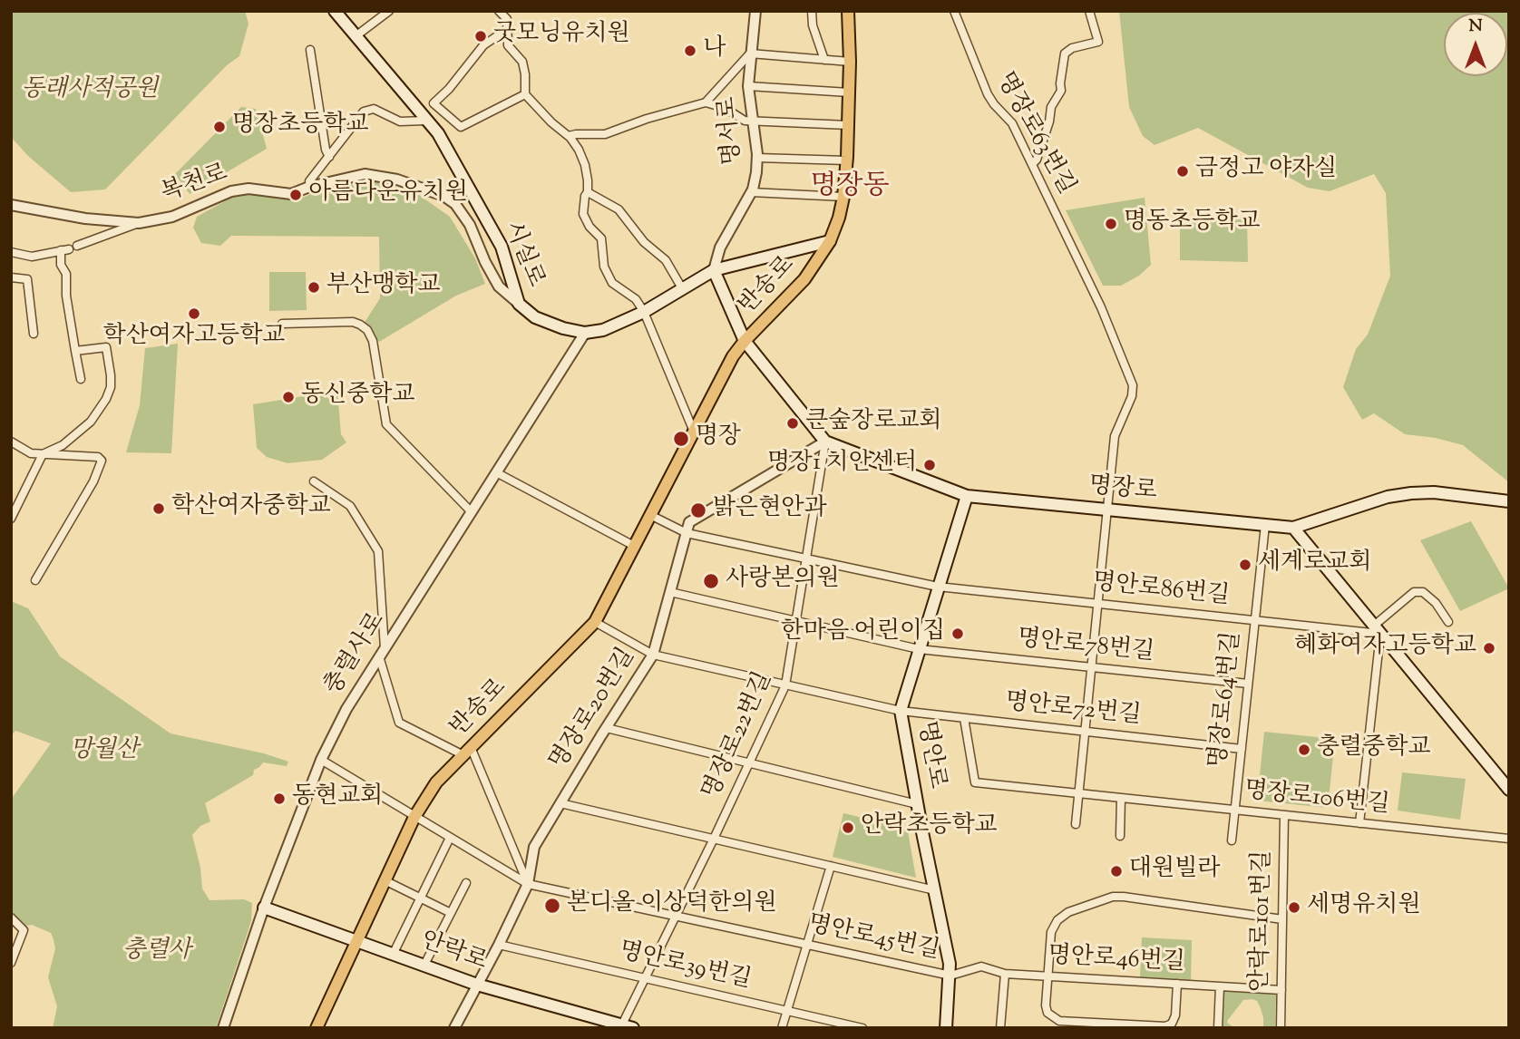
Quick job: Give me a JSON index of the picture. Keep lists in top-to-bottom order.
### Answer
{
  "streets": {
    "main road": [
      "시실로",
      "반송로",
      "명장로",
      "명안로",
      "안락로"
    ],
    "street": [
      "명서로",
      "명장로63번길",
      "복천로",
      "명안로86번길",
      "명안로78번길",
      "충렬사로",
      "명장로64번길",
      "명장로20번길",
      "명안로72번길",
      "명장로22번길",
      "명장로106번길",
      "안락로101번길",
      "명안로45번길",
      "명안로46번길",
      "명안로39번길"
    ]
  },
  "crossings": [
    ["명장로63번길", "명장로"],
    ["명장로63번길", "명안로86번길"],
    ["명장로63번길", "명안로78번길"],
    ["명장로63번길", "명안로72번길"],
    ["명장로63번길", "명장로106번길"],
    ["복천로", "시실로"],
    ["시실로", "충렬사로"],
    ["반송로", "명안로86번길"],
    ["반송로", "명안로72번길"],
    ["반송로", "명안로45번길"],
    ["반송로", "안락로"],
    ["명장로", "명장로64번길"],
    ["명장로", "명장로20번길"],
    ["명장로", "명장로22번길"],
    ["명장로", "명안로"],
    ["명안로86번길", "명장로64번길"],
    ["명안로86번길", "명장로20번길"],
    ["명안로86번길", "명장로22번길"],
    ["명안로86번길", "명안로"],
    ["명안로78번길", "명장로64번길"],
    ["명안로78번길", "명장로20번길"],
    ["명안로78번길", "명장로22번길"],
    ["명안로78번길", "명안로"],
    ["충렬사로", "명안로45번길"],
    ["충렬사로", "안락로"],
    ["명장로64번길", "명안로72번길"],
    ["명장로64번길", "명장로106번길"],
    ["명장로20번길", "명안로72번길"],
    ["명장로20번길", "명장로22번길"],
    ["명장로20번길", "명안로45번길"],
    ["명장로20번길", "안락로"],
    ["명장로20번길", "명안로39번길"],
    ["명안로72번길", "명장로22번길"],
    ["명안로72번길", "명안로"],
    ["명안로72번길", "명장로106번길"],
    ["명장로22번길", "명안로45번길"],
    ["명장로22번길", "안락로"],
    ["명장로22번길", "명안로39번길"],
    ["명안로", "명안로45번길"],
    ["명안로", "명안로46번길"],
    ["명장로106번길", "안락로101번길"],
    ["안락로101번길", "명안로46번길"],
    ["명안로45번길", "명안로46번길"]
  ],
  "districts": ["명장동"],
  "parks": ["동래사적공원", "망월산", "충렬사"],
  "places": [
    "굿모닝유치원",
    "나",
    "명장초등학교",
    "금정고 야자실",
    "아름다운유치원",
    "명동초등학교",
    "부산맹학교",
    "학산여자고등학교",
    "동신중학교",
    "큰숲장로교회",
    "명장",
    "명장1 치안센터",
    "학산여자중학교",
    "밝은현안과",
    "세계로교회",
    "사랑본의원",
    "한마음 어린이집",
    "혜화여자고등학교",
    "충렬중학교",
    "동현교회",
    "안락초등학교",
    "대원빌라",
    "본디올 이상덕한의원",
    "세명유치원"
  ],
  "north": "top"
}
